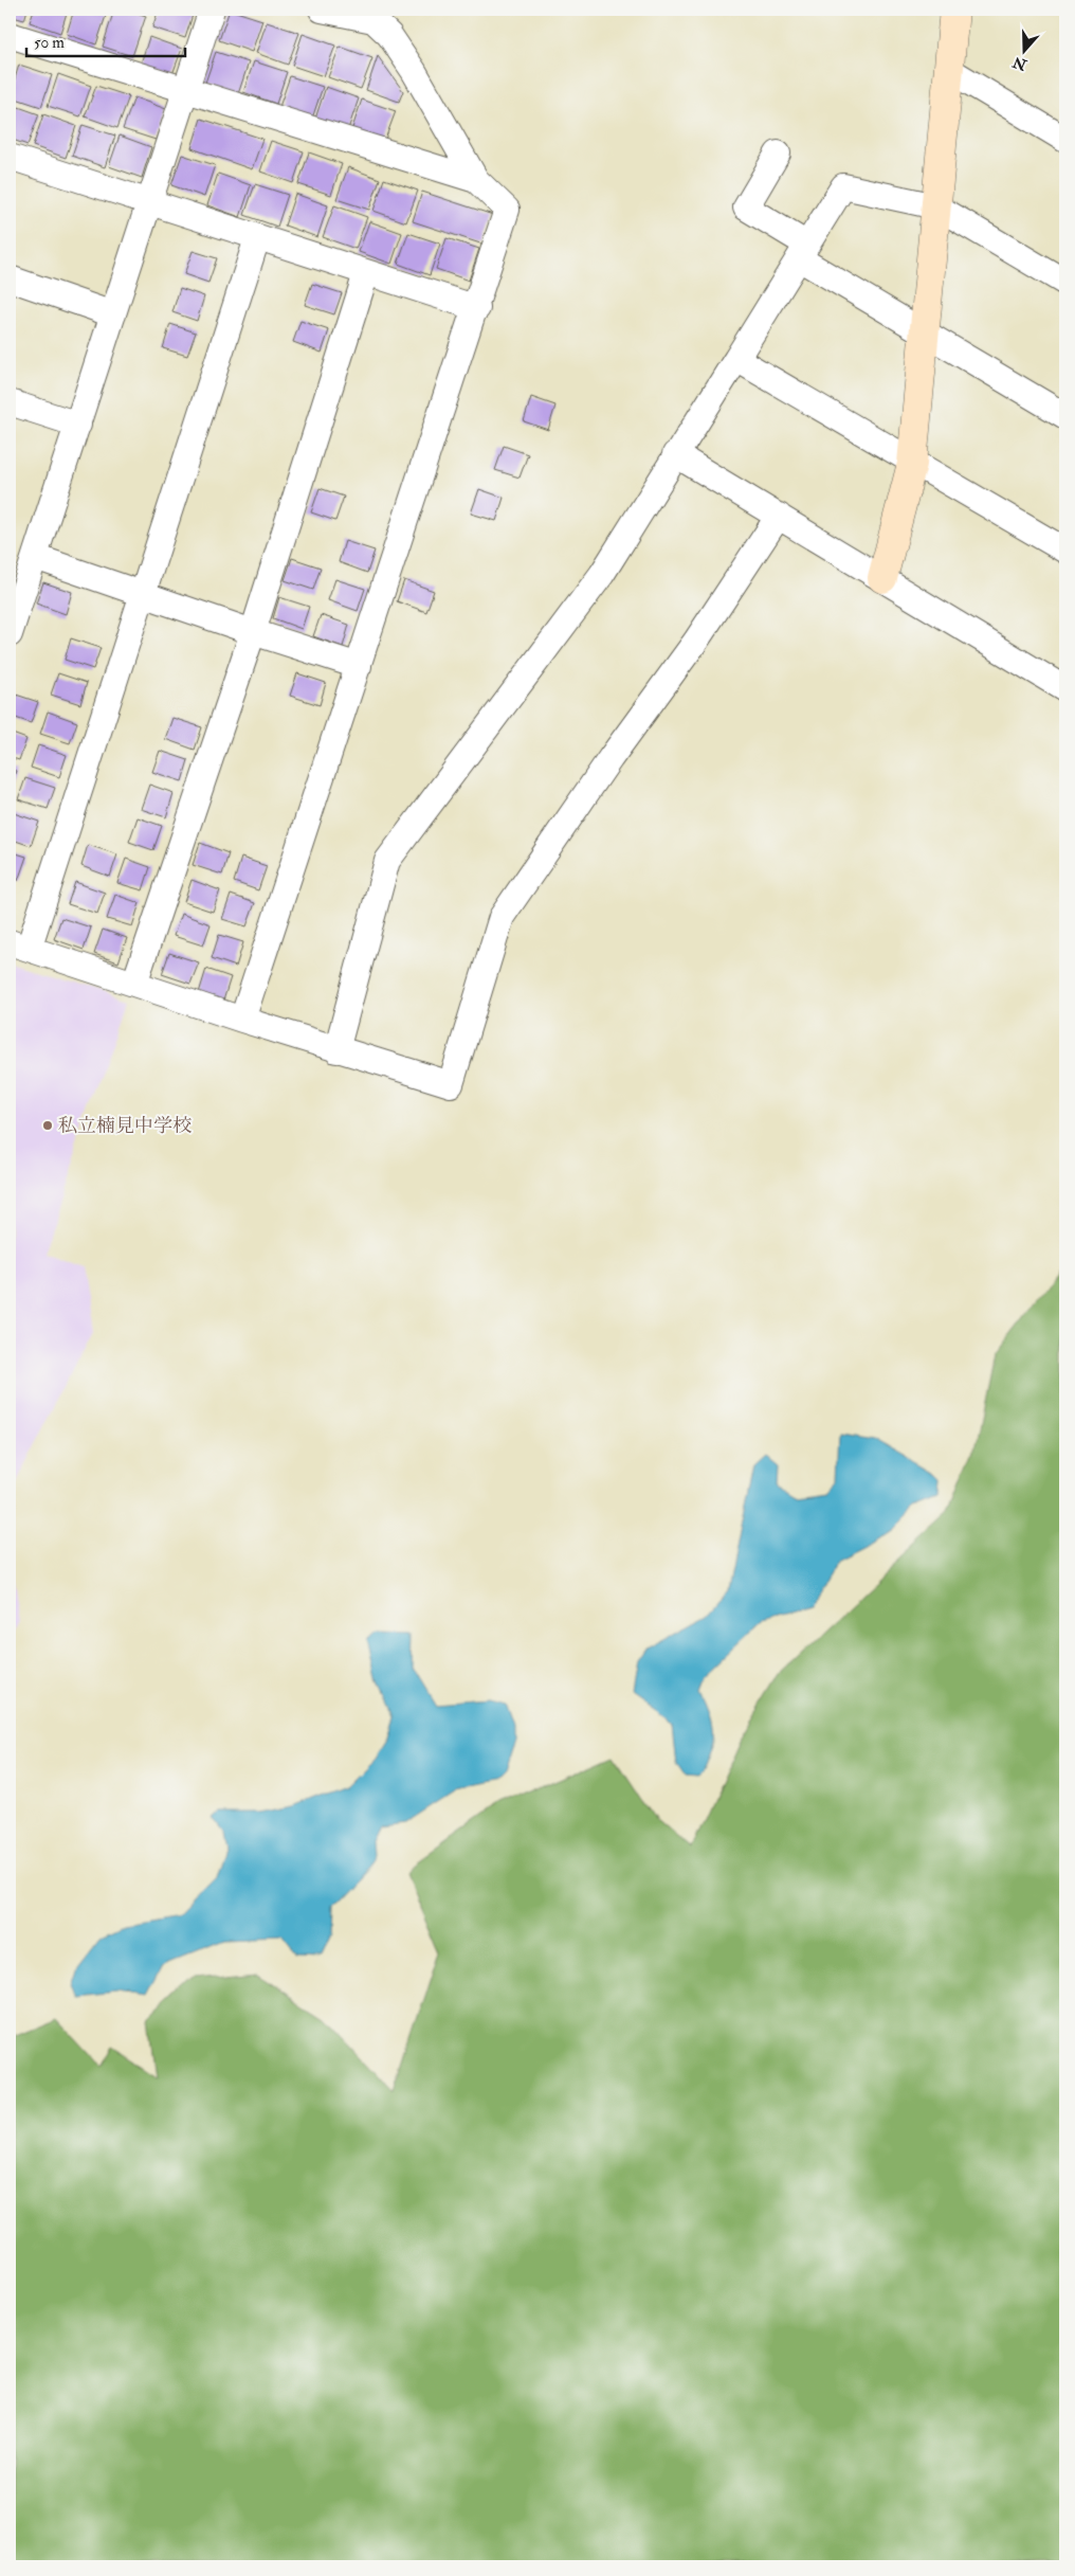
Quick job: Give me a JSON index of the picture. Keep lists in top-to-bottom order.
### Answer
{
  "places": ["私立楠見中学校"],
  "scale_bar": "50 m",
  "north": "bottom"
}
